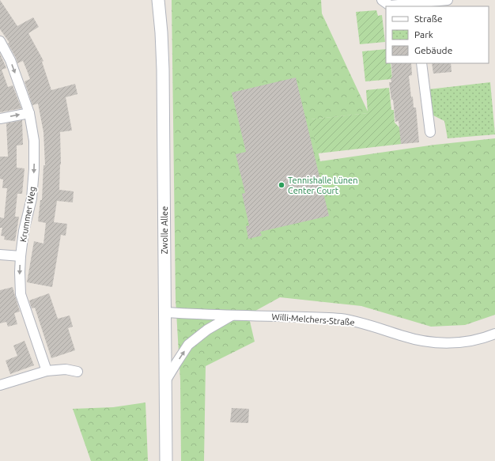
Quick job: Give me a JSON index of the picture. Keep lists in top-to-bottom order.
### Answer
{
  "streets": {
    "street": ["Krummer Weg", "Zwolle Allee", "Willi-Melchers-Straße"]
  },
  "crossings": [
    ["Zwolle Allee", "Willi-Melchers-Straße"]
  ],
  "one_way": ["Krummer Weg"],
  "places": ["Tennishalle Lünen Center Court"],
  "legend": ["Straße", "Park", "Gebäude"]
}
